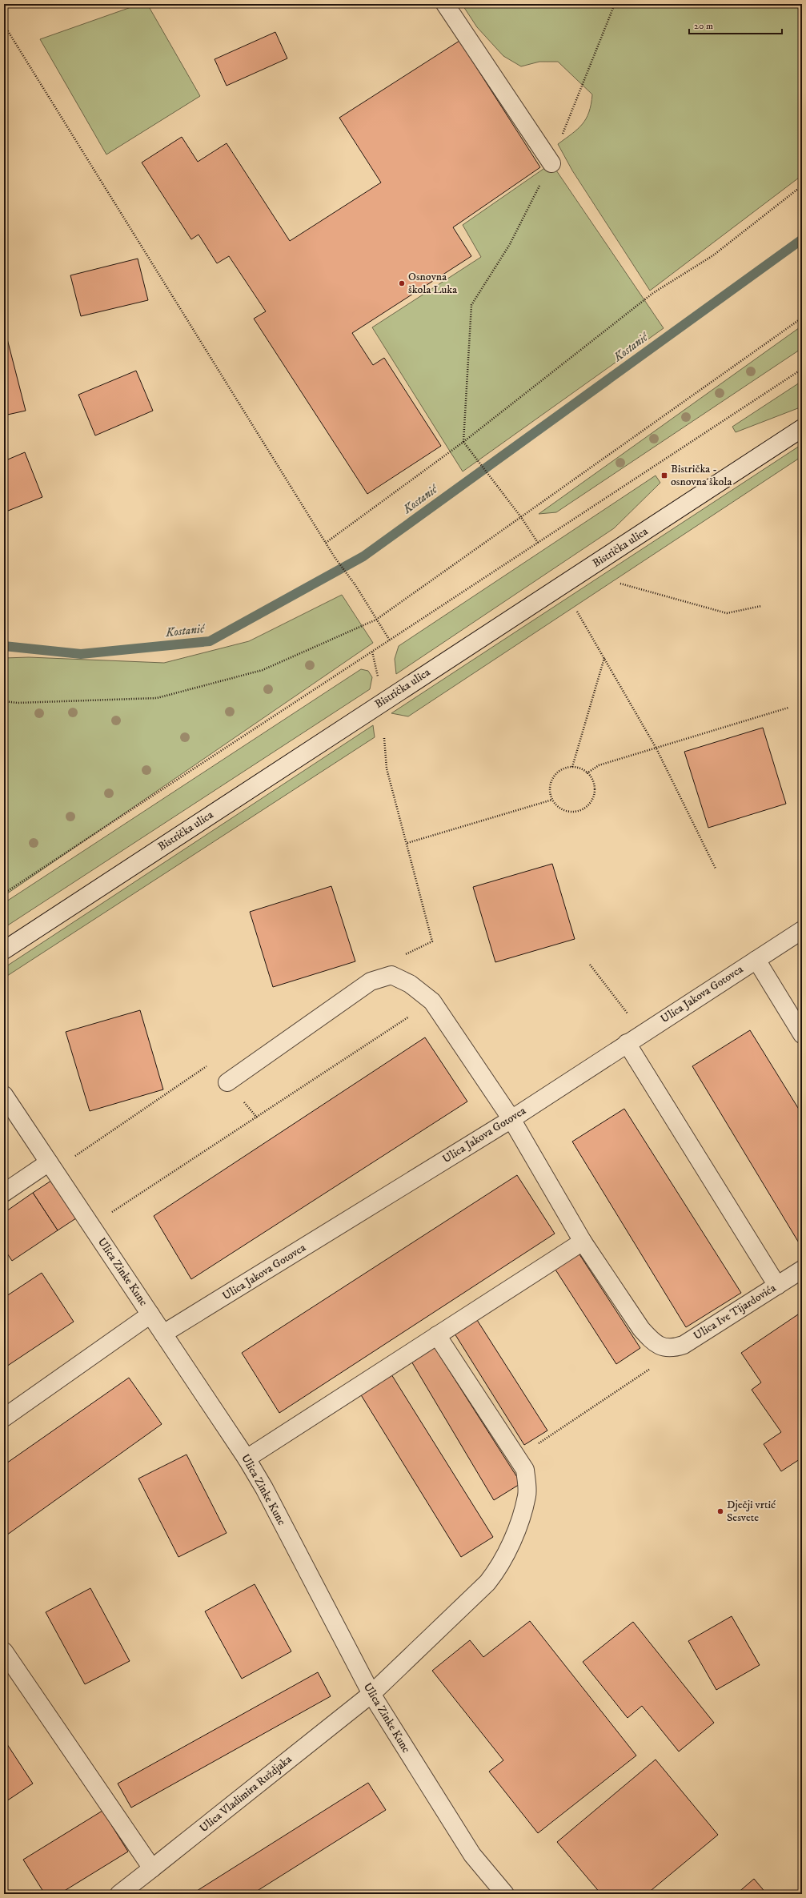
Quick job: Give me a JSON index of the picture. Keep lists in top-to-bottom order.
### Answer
{
  "streets": {
    "street": [
      "Bistrička ulica",
      "Ulica Jakova Gotovca",
      "Ulica Zinke Kunc",
      "Ulica Ive Tijardovića",
      "Ulica Vladimira Ruždjaka"
    ]
  },
  "crossings": [
    ["Ulica Jakova Gotovca", "Ulica Zinke Kunc"],
    ["Ulica Zinke Kunc", "Ulica Vladimira Ruždjaka"]
  ],
  "water": ["Kostanić"],
  "places": {
    "other": ["Osnovna škola Luka", "Dječji vrtić Sesvete"],
    "transit": ["Bistrička - osnovna škola"]
  },
  "scale_bar": "20 m"
}
